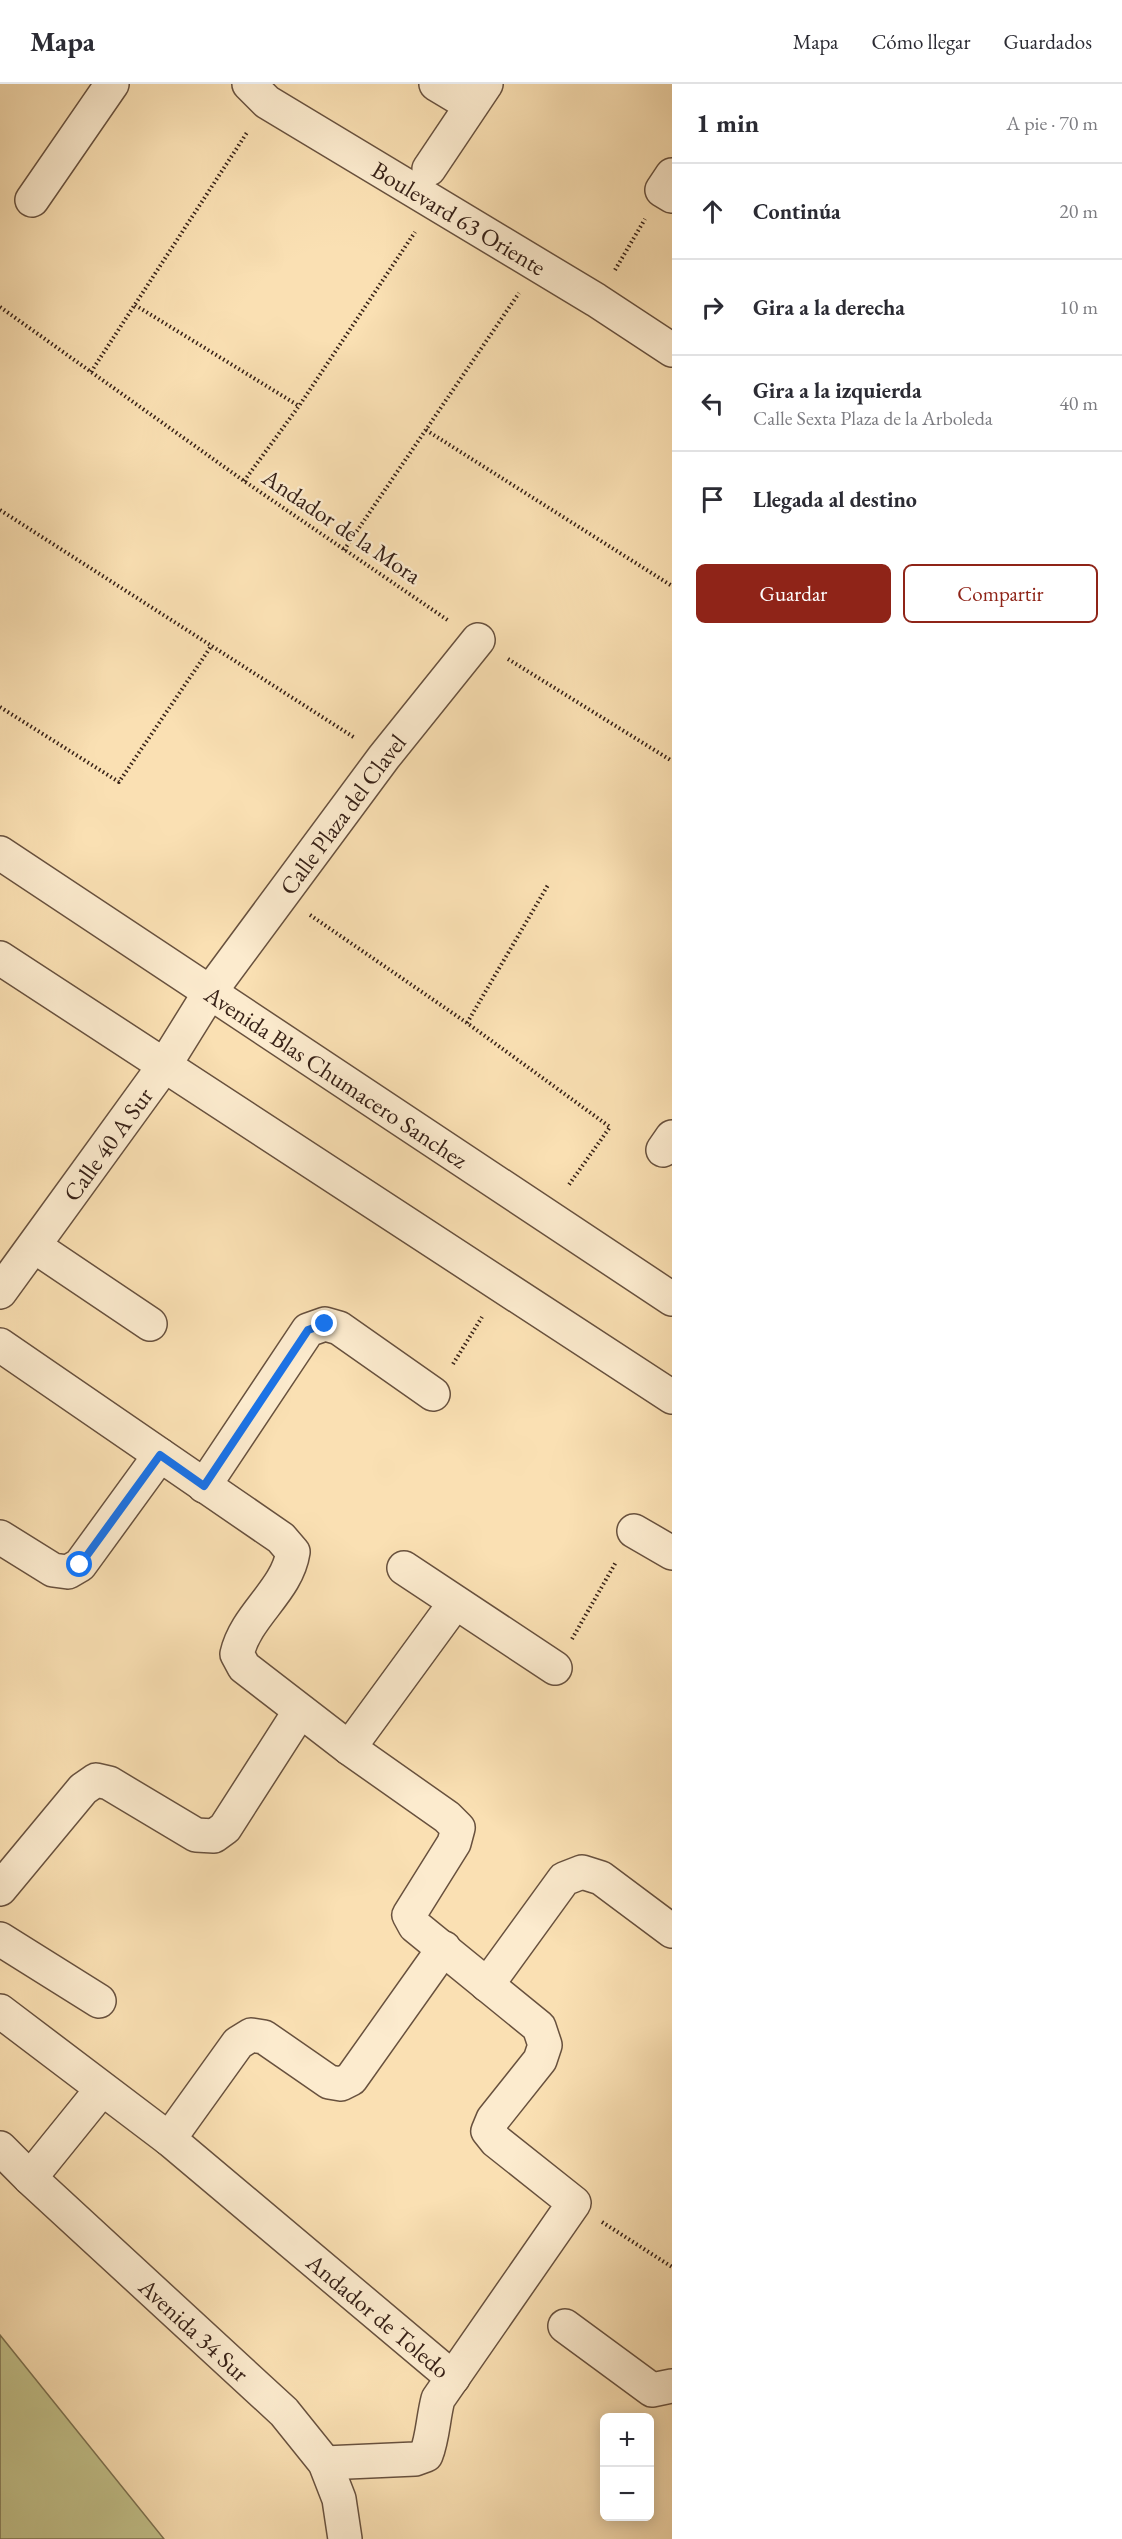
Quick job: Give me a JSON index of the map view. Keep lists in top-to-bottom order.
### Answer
{
  "streets": {
    "street": [
      "Boulevard 63 Oriente",
      "Calle Plaza del Clavel",
      "Avenida Blas Chumacero Sanchez",
      "Calle 40 A Sur",
      "Andador de Toledo",
      "Avenida 34 Sur"
    ],
    "path": ["Andador de la Mora"]
  },
  "crossings": [
    ["Andador de la Mora", "Calle Plaza del Clavel"],
    ["Calle Plaza del Clavel", "Avenida Blas Chumacero Sanchez"],
    ["Calle Plaza del Clavel", "Calle 40 A Sur"],
    ["Avenida Blas Chumacero Sanchez", "Calle 40 A Sur"]
  ],
  "page": {
    "header": "Mapa",
    "nav": ["Mapa", "Cómo llegar", "Guardados"],
    "heading": ["1 min", "A pie · 70 m"],
    "list": [
      ["Continúa", "20 m"],
      ["Gira a la derecha", "10 m"],
      ["Gira a la izquierda", "Calle Sexta Plaza de la Arboleda", "40 m"],
      "Llegada al destino"
    ],
    "buttons": ["Guardar", "Compartir"],
    "map_buttons": ["+", "−"]
  }
}
